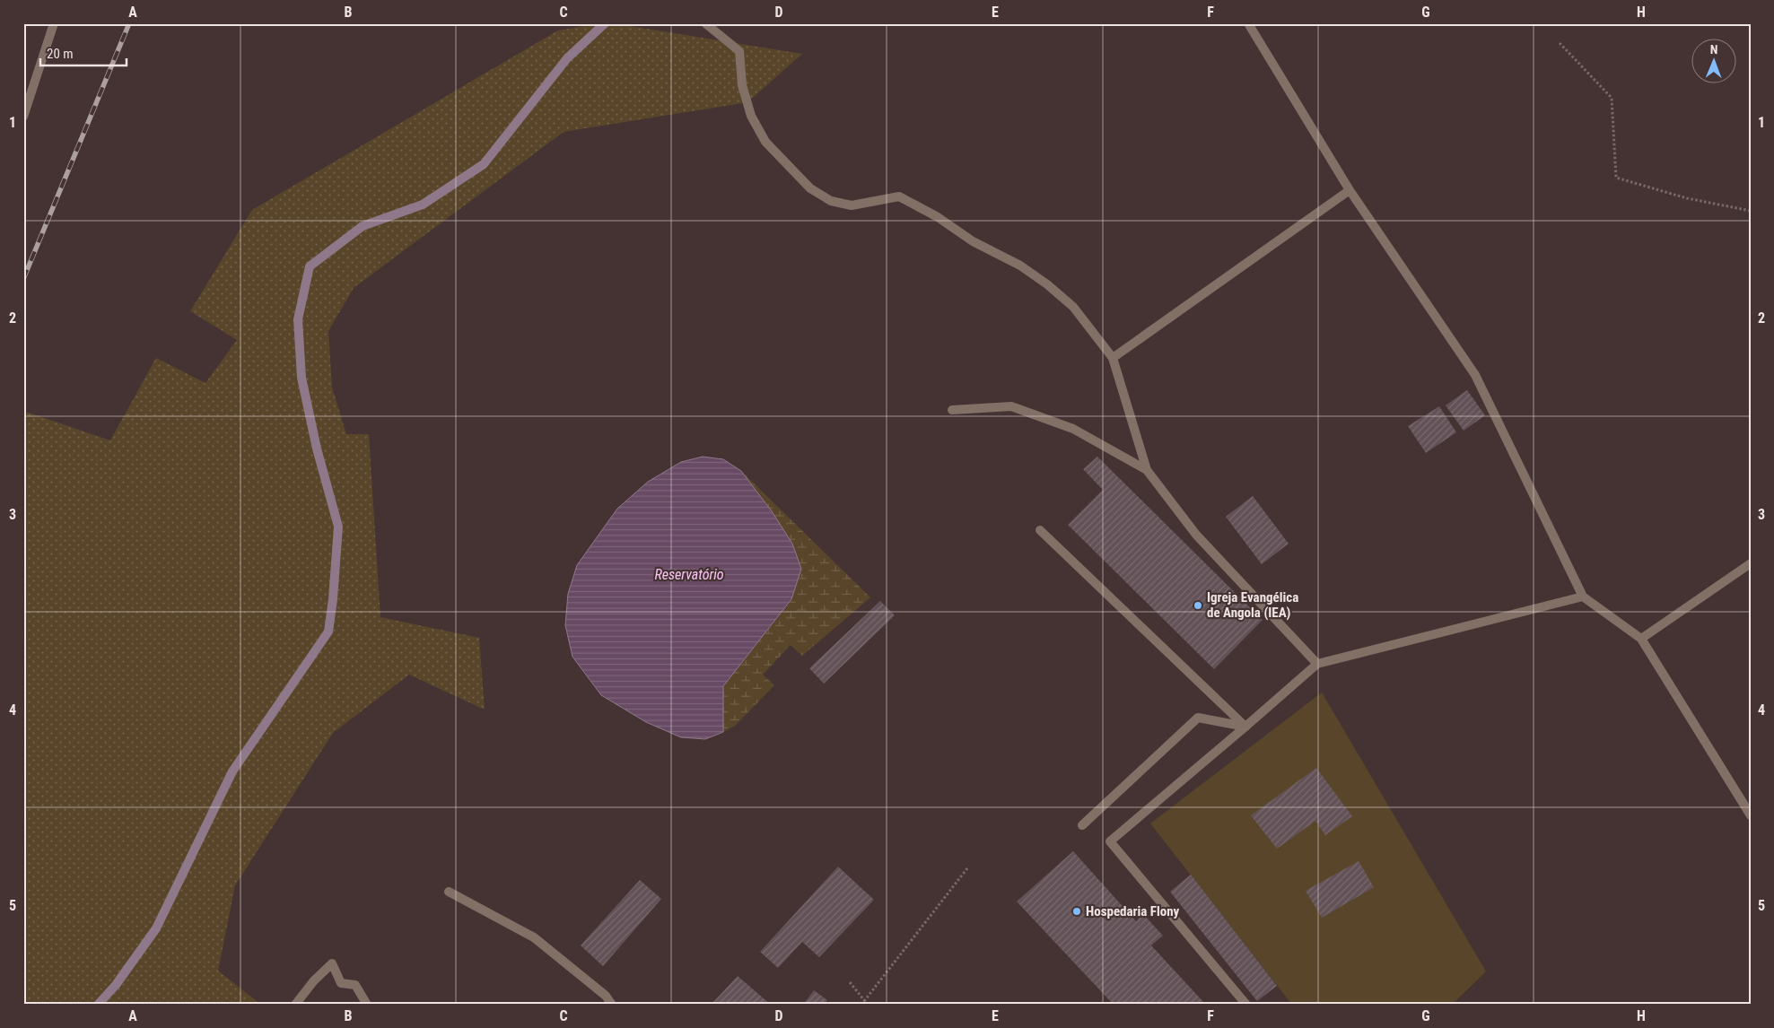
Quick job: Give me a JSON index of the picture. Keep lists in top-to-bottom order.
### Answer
{
  "water": ["Reservatório"],
  "places": ["Igreja Evangélica de Angola (IEA)", "Hospedaria Flony"],
  "scale_bar": "20 m",
  "north": "top",
  "grid": {
    "columns": [
      "A",
      "B",
      "C",
      "D",
      "E",
      "F",
      "G",
      "H"
    ],
    "rows": [
      "1",
      "2",
      "3",
      "4",
      "5"
    ]
  }
}
